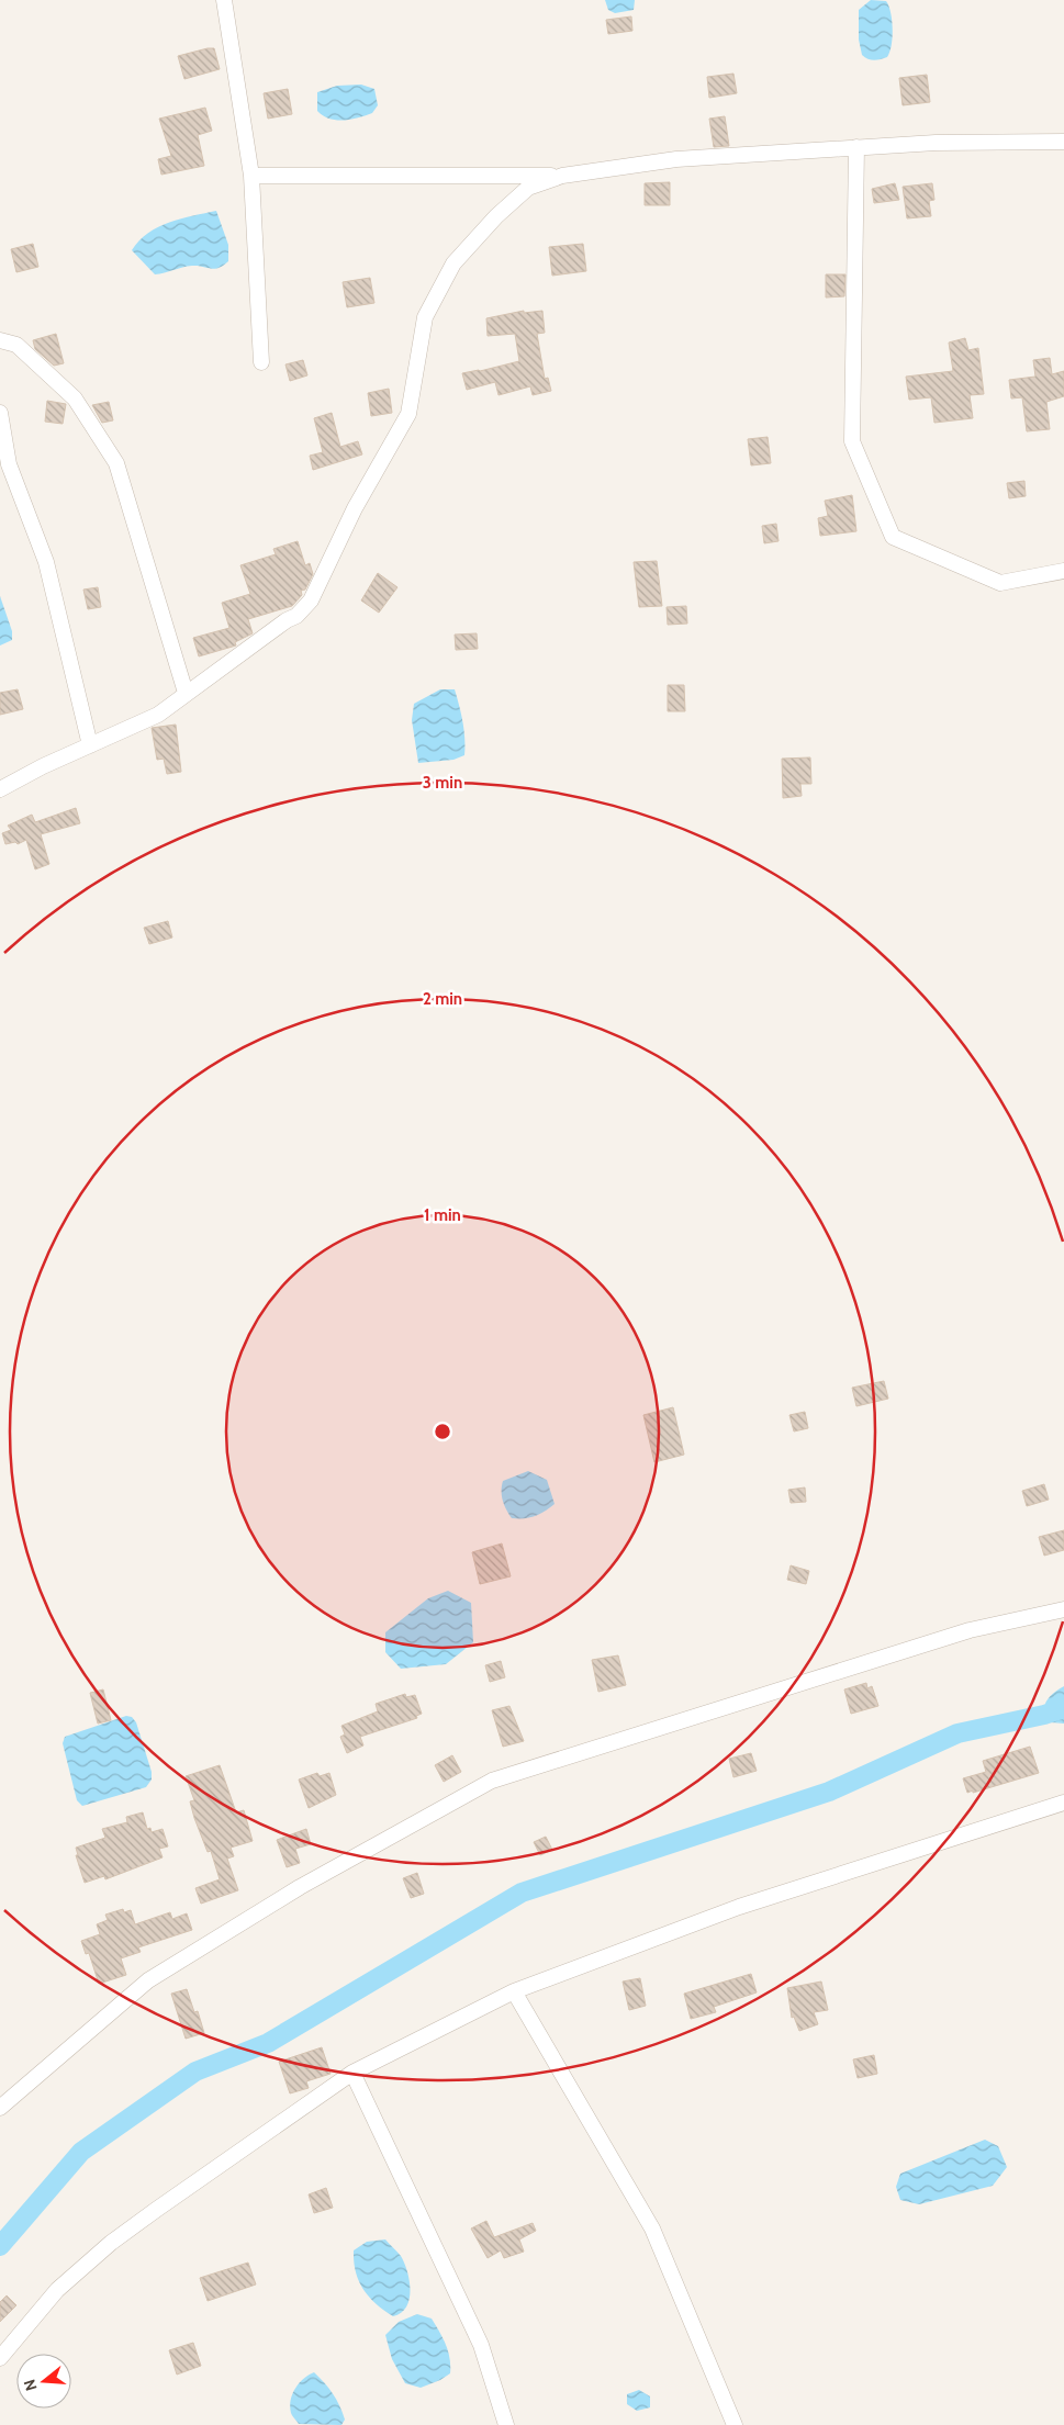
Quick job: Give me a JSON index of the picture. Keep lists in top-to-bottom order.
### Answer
{
  "north": "left",
  "rings": ["3 min", "2 min", "1 min"]
}
